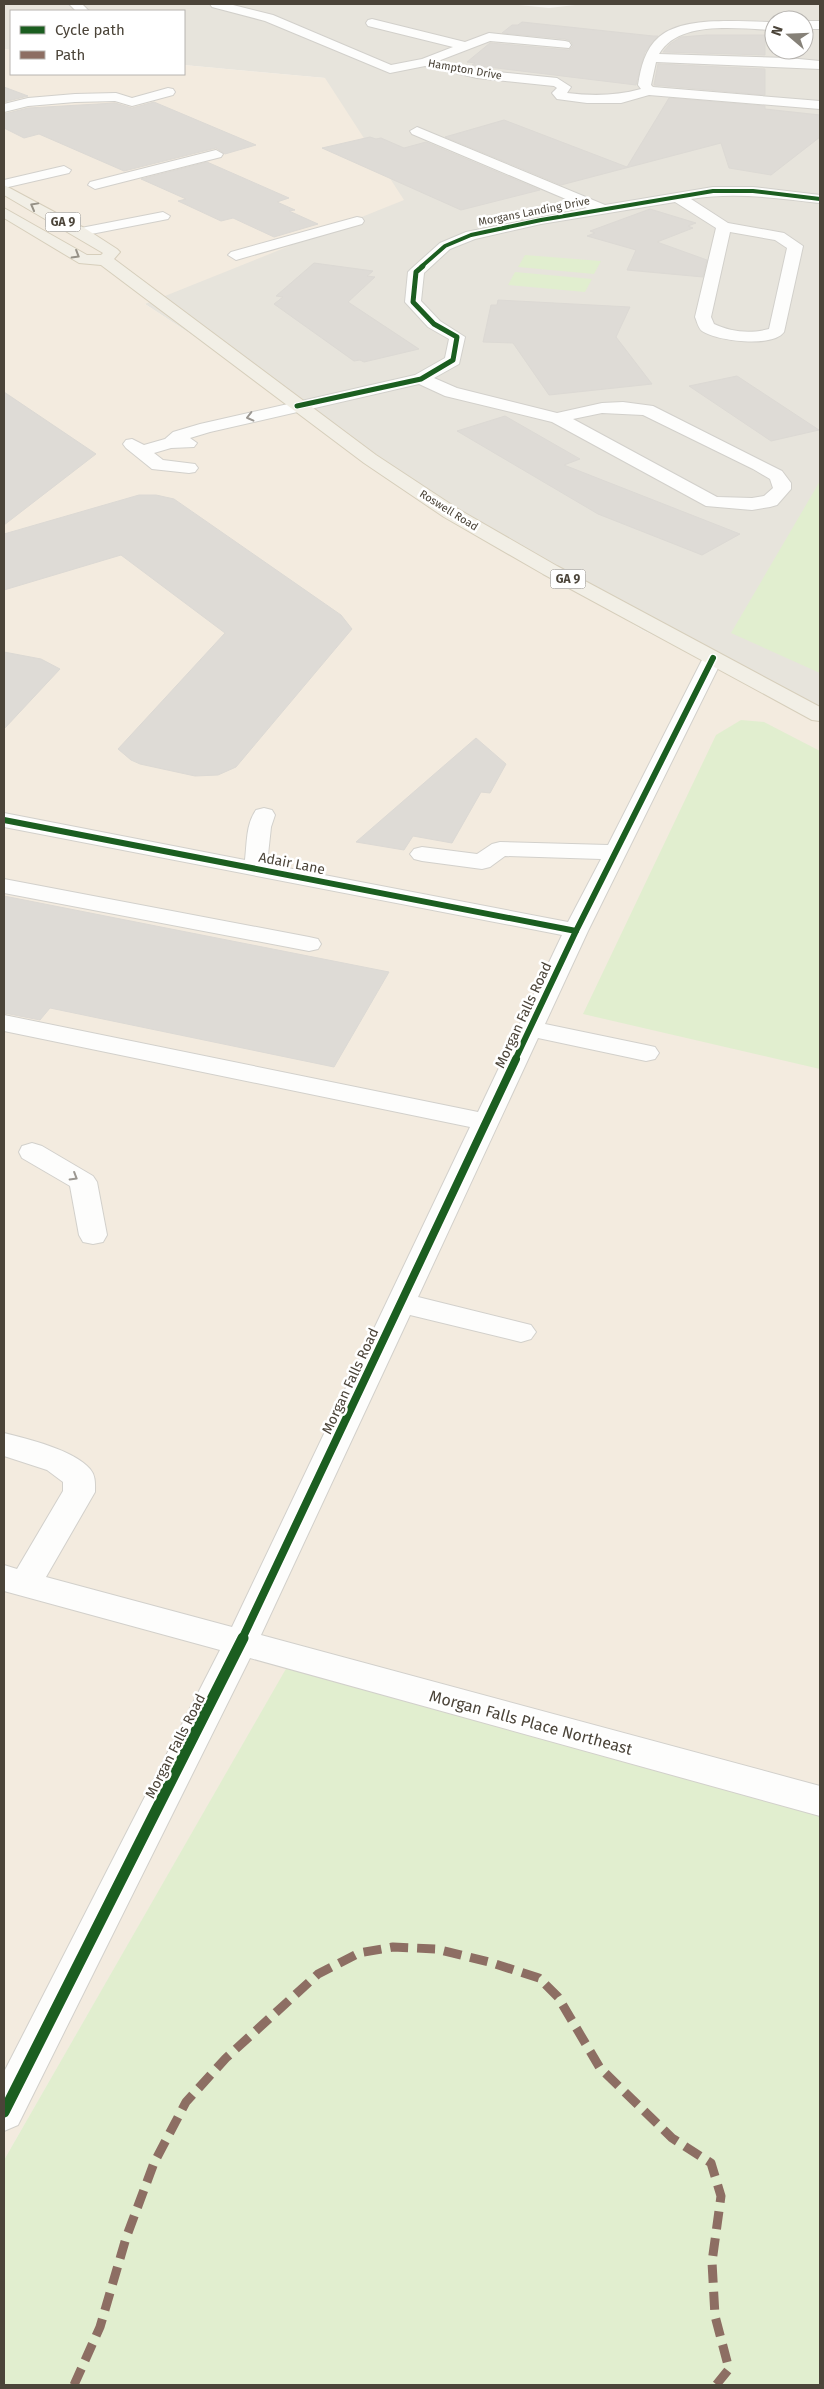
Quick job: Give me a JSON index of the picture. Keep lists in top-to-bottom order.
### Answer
{
  "streets": {
    "main road": ["GA 9", "Roswell Road"],
    "street": [
      "Hampton Drive",
      "Morgans Landing Drive",
      "Adair Lane",
      "Morgan Falls Road",
      "Morgan Falls Place Northeast"
    ]
  },
  "crossings": [
    ["Morgans Landing Drive", "Roswell Road"],
    ["GA 9", "Roswell Road"],
    ["Roswell Road", "Morgan Falls Road"],
    ["Adair Lane", "Morgan Falls Road"],
    ["Morgan Falls Road", "Morgan Falls Place Northeast"]
  ],
  "legend": ["Cycle path", "Path"],
  "north": "left"
}
